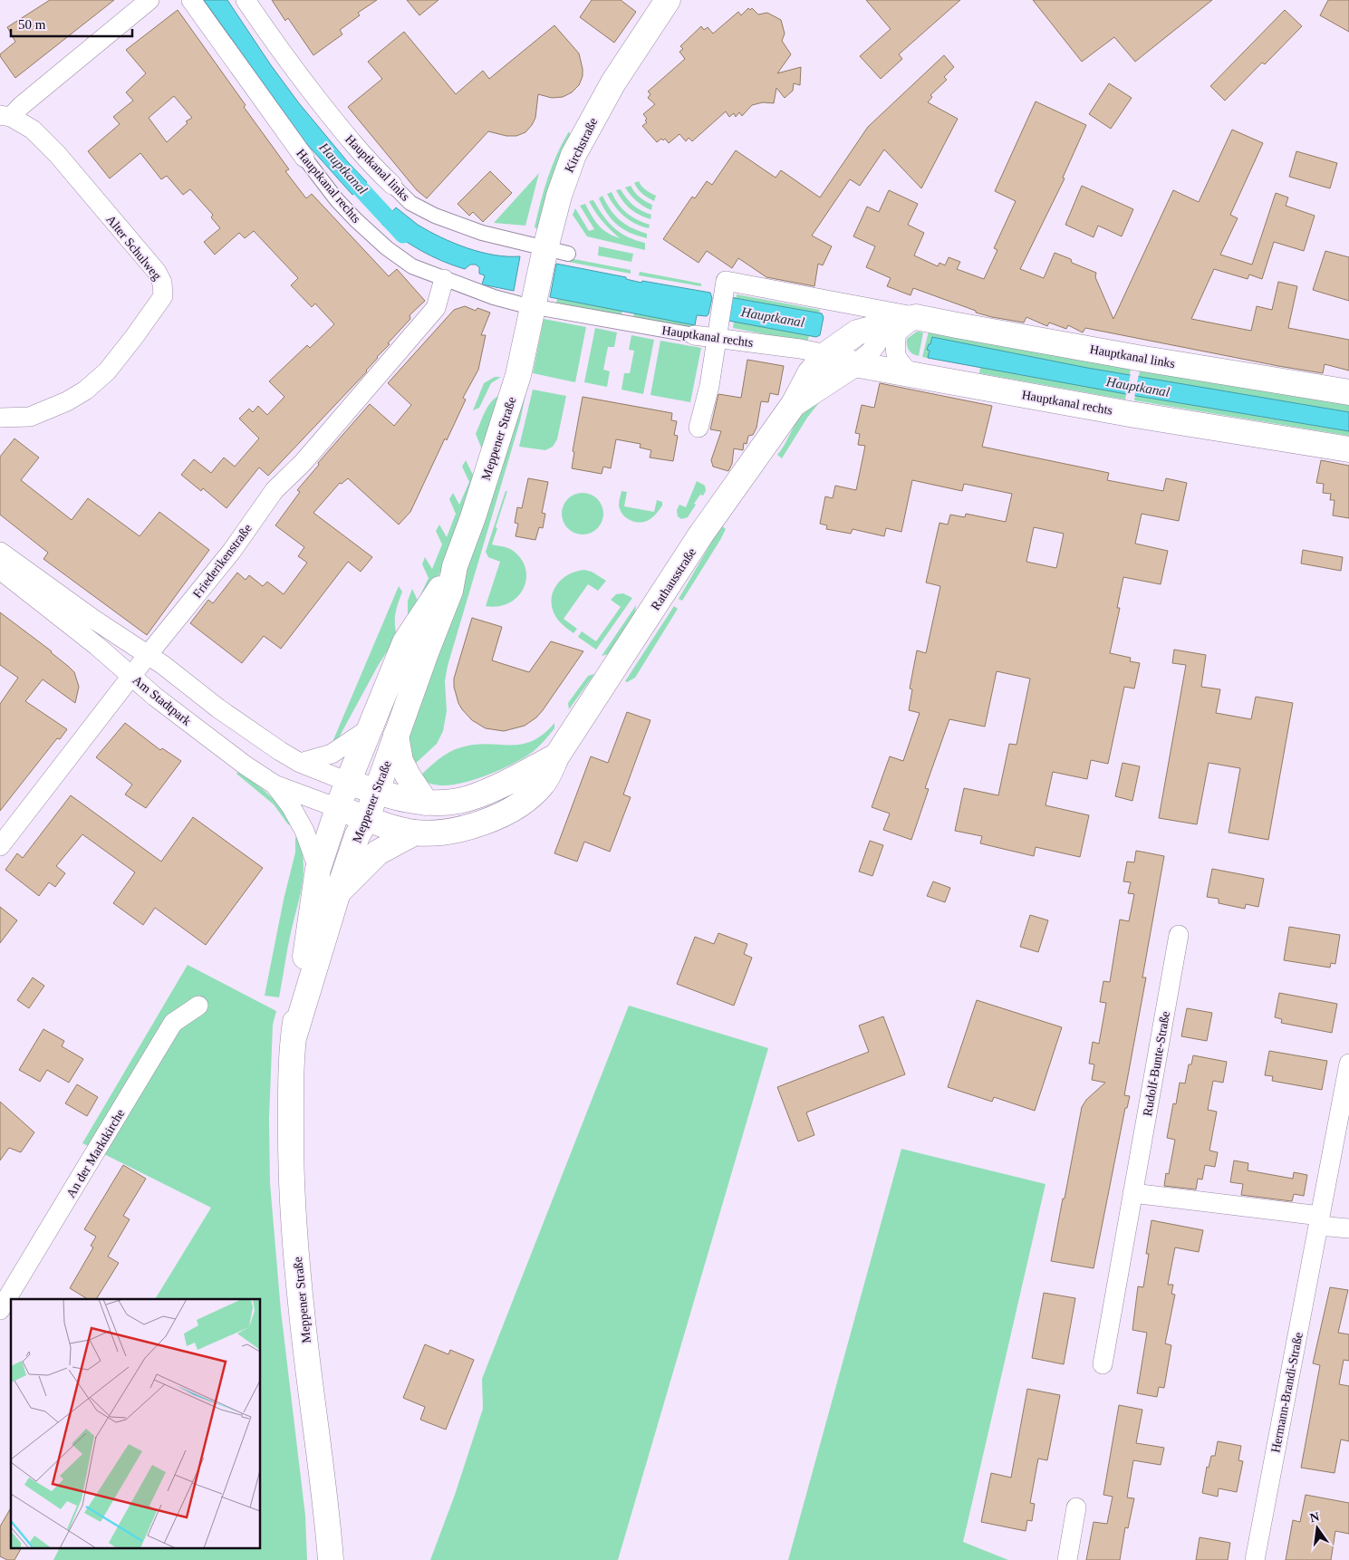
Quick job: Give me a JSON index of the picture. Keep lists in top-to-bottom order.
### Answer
{
  "streets": {
    "street": [
      "Kirchstraße",
      "Hauptkanal links",
      "Hauptkanal rechts",
      "Alter Schulweg",
      "Meppener Straße",
      "Friederikenstraße",
      "Rathausstraße",
      "Am Stadtpark",
      "Rudolf-Bunte-Straße",
      "An der Marktkirche",
      "Hermann-Brandi-Straße"
    ]
  },
  "crossings": [
    ["Kirchstraße", "Hauptkanal links"],
    ["Kirchstraße", "Hauptkanal rechts"],
    ["Kirchstraße", "Meppener Straße"],
    ["Hauptkanal links", "Hauptkanal rechts"],
    ["Hauptkanal links", "Rathausstraße"],
    ["Hauptkanal rechts", "Meppener Straße"],
    ["Hauptkanal rechts", "Friederikenstraße"],
    ["Hauptkanal rechts", "Rathausstraße"],
    ["Meppener Straße", "Rathausstraße"],
    ["Meppener Straße", "Am Stadtpark"],
    ["Friederikenstraße", "Am Stadtpark"],
    ["Rathausstraße", "Am Stadtpark"]
  ],
  "water": ["Hauptkanal"],
  "scale_bar": "50 m",
  "north": "top"
}
